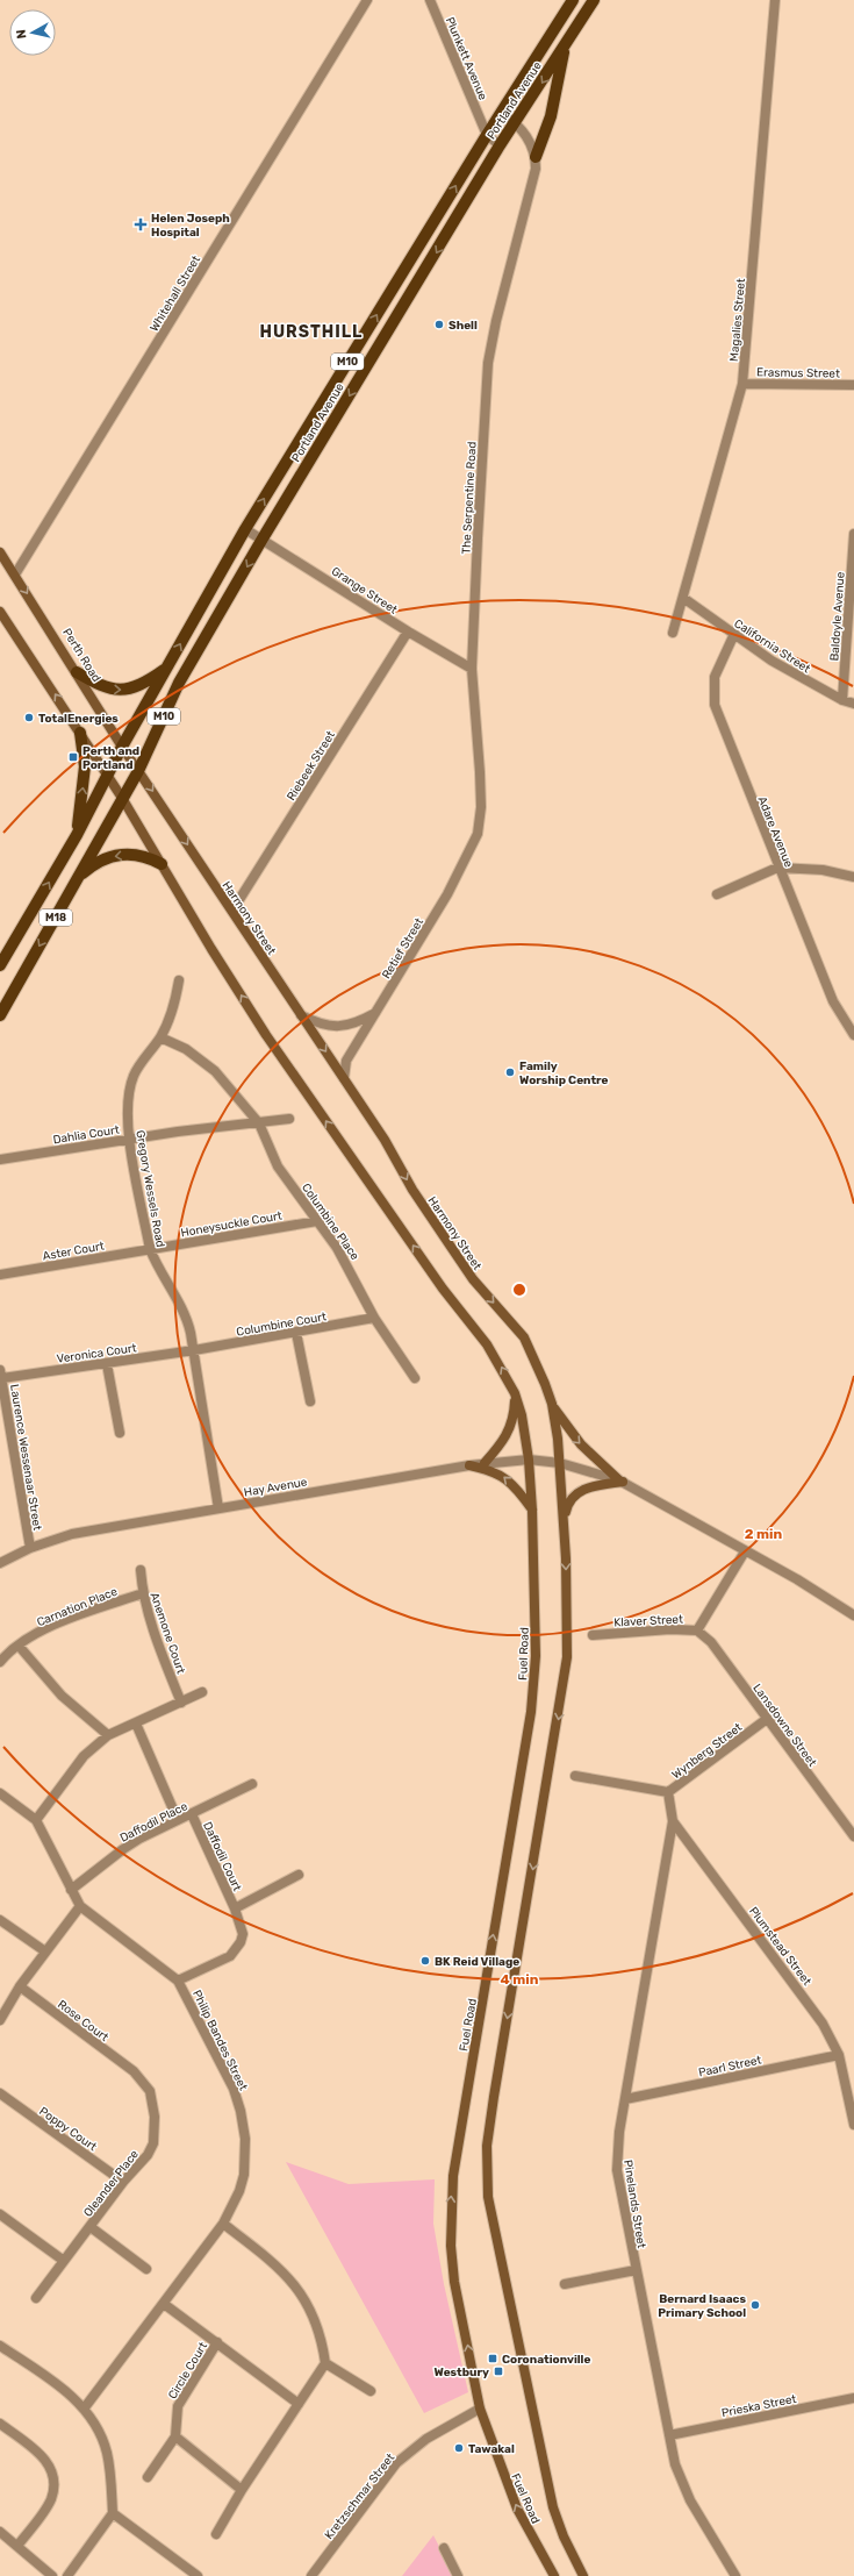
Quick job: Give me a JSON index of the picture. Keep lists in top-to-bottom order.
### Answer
{
  "streets": {
    "main road": [
      "Portland Avenue",
      "M10",
      "Perth Road",
      "M18",
      "Harmony Street",
      "Fuel Road"
    ],
    "street": [
      "Plunkett Avenue",
      "Whitehall Street",
      "Magalies Street",
      "Erasmus Street",
      "The Serpentine Road",
      "Grange Street",
      "Baldoyle Avenue",
      "California Street",
      "Riebeek Street",
      "Adare Avenue",
      "Retief Street",
      "Dahlia Court",
      "Gregory Wessels Road",
      "Columbine Place",
      "Honeysuckle Court",
      "Aster Court",
      "Columbine Court",
      "Veronica Court",
      "Laurence Wessenaar Street",
      "Hay Avenue",
      "Carnation Place",
      "Klaver Street",
      "Anemone Court",
      "Lansdowne Street",
      "Wynberg Street",
      "Daffodil Place",
      "Daffodil Court",
      "Plumstead Street",
      "Rose Court",
      "Philip Bandes Street",
      "Paarl Street",
      "Poppy Court",
      "Oleander Place",
      "Pinelands Street",
      "Circle Court",
      "Prieska Street",
      "Kretzschmar Street"
    ]
  },
  "crossings": [
    ["Plunkett Avenue", "Portland Avenue"],
    ["Portland Avenue", "Grange Street"],
    ["Portland Avenue", "Perth Road"],
    ["Portland Avenue", "M18"],
    ["Portland Avenue", "Harmony Street"],
    ["Whitehall Street", "Perth Road"],
    ["Magalies Street", "Erasmus Street"],
    ["Magalies Street", "California Street"],
    ["The Serpentine Road", "Grange Street"],
    ["The Serpentine Road", "Retief Street"],
    ["Grange Street", "Riebeek Street"],
    ["Baldoyle Avenue", "California Street"],
    ["California Street", "Adare Avenue"],
    ["Perth Road", "M18"],
    ["Perth Road", "Harmony Street"],
    ["Riebeek Street", "Harmony Street"],
    ["M18", "Harmony Street"],
    ["Harmony Street", "Retief Street"],
    ["Harmony Street", "Hay Avenue"],
    ["Harmony Street", "Fuel Road"],
    ["Dahlia Court", "Gregory Wessels Road"],
    ["Dahlia Court", "Columbine Place"],
    ["Gregory Wessels Road", "Columbine Place"],
    ["Gregory Wessels Road", "Honeysuckle Court"],
    ["Gregory Wessels Road", "Aster Court"],
    ["Gregory Wessels Road", "Columbine Court"],
    ["Gregory Wessels Road", "Veronica Court"],
    ["Gregory Wessels Road", "Hay Avenue"],
    ["Columbine Place", "Honeysuckle Court"],
    ["Columbine Place", "Columbine Court"],
    ["Honeysuckle Court", "Aster Court"],
    ["Columbine Court", "Veronica Court"],
    ["Veronica Court", "Laurence Wessenaar Street"],
    ["Laurence Wessenaar Street", "Hay Avenue"],
    ["Hay Avenue", "Fuel Road"],
    ["Carnation Place", "Anemone Court"],
    ["Klaver Street", "Lansdowne Street"],
    ["Fuel Road", "Kretzschmar Street"],
    ["Lansdowne Street", "Wynberg Street"],
    ["Wynberg Street", "Plumstead Street"],
    ["Daffodil Place", "Daffodil Court"],
    ["Daffodil Place", "Philip Bandes Street"],
    ["Daffodil Court", "Philip Bandes Street"],
    ["Plumstead Street", "Paarl Street"],
    ["Plumstead Street", "Pinelands Street"],
    ["Rose Court", "Oleander Place"],
    ["Philip Bandes Street", "Circle Court"],
    ["Paarl Street", "Pinelands Street"],
    ["Poppy Court", "Oleander Place"],
    ["Pinelands Street", "Prieska Street"]
  ],
  "districts": ["HURSTHILL"],
  "places": {
    "health": ["Helen Joseph Hospital"],
    "other": [
      "Shell",
      "TotalEnergies",
      "Family Worship Centre",
      "BK Reid Village",
      "Bernard Isaacs Primary School",
      "Tawakal"
    ],
    "transit": ["Perth and Portland", "Coronationville", "Westbury"]
  },
  "north": "left",
  "rings": ["2 min", "4 min"]
}
